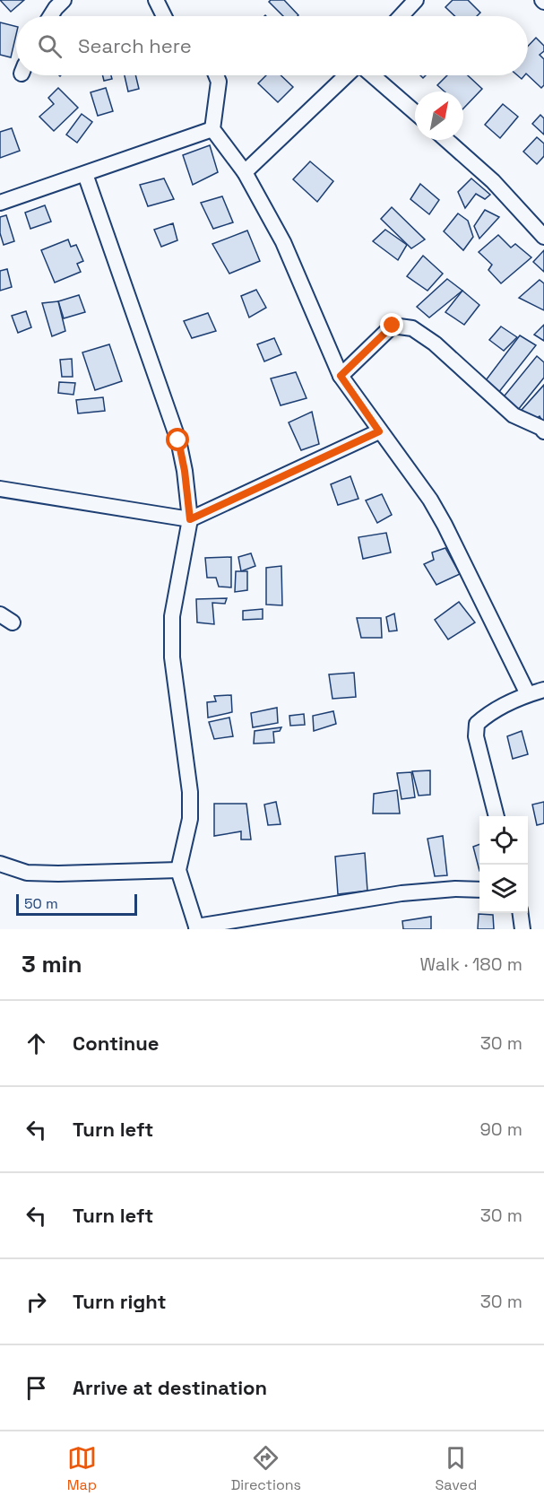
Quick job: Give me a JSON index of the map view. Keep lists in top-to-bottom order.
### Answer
{
  "scale_bar": "50 m",
  "north": "top right",
  "page": {
    "search": "Search here",
    "scale": "50 m",
    "heading": ["3 min", "Walk · 180 m"],
    "list": [
      ["Continue", "30 m"],
      ["Turn left", "90 m"],
      ["Turn left", "30 m"],
      ["Turn right", "30 m"],
      "Arrive at destination"
    ],
    "nav": ["Map", "Directions", "Saved"]
  }
}
